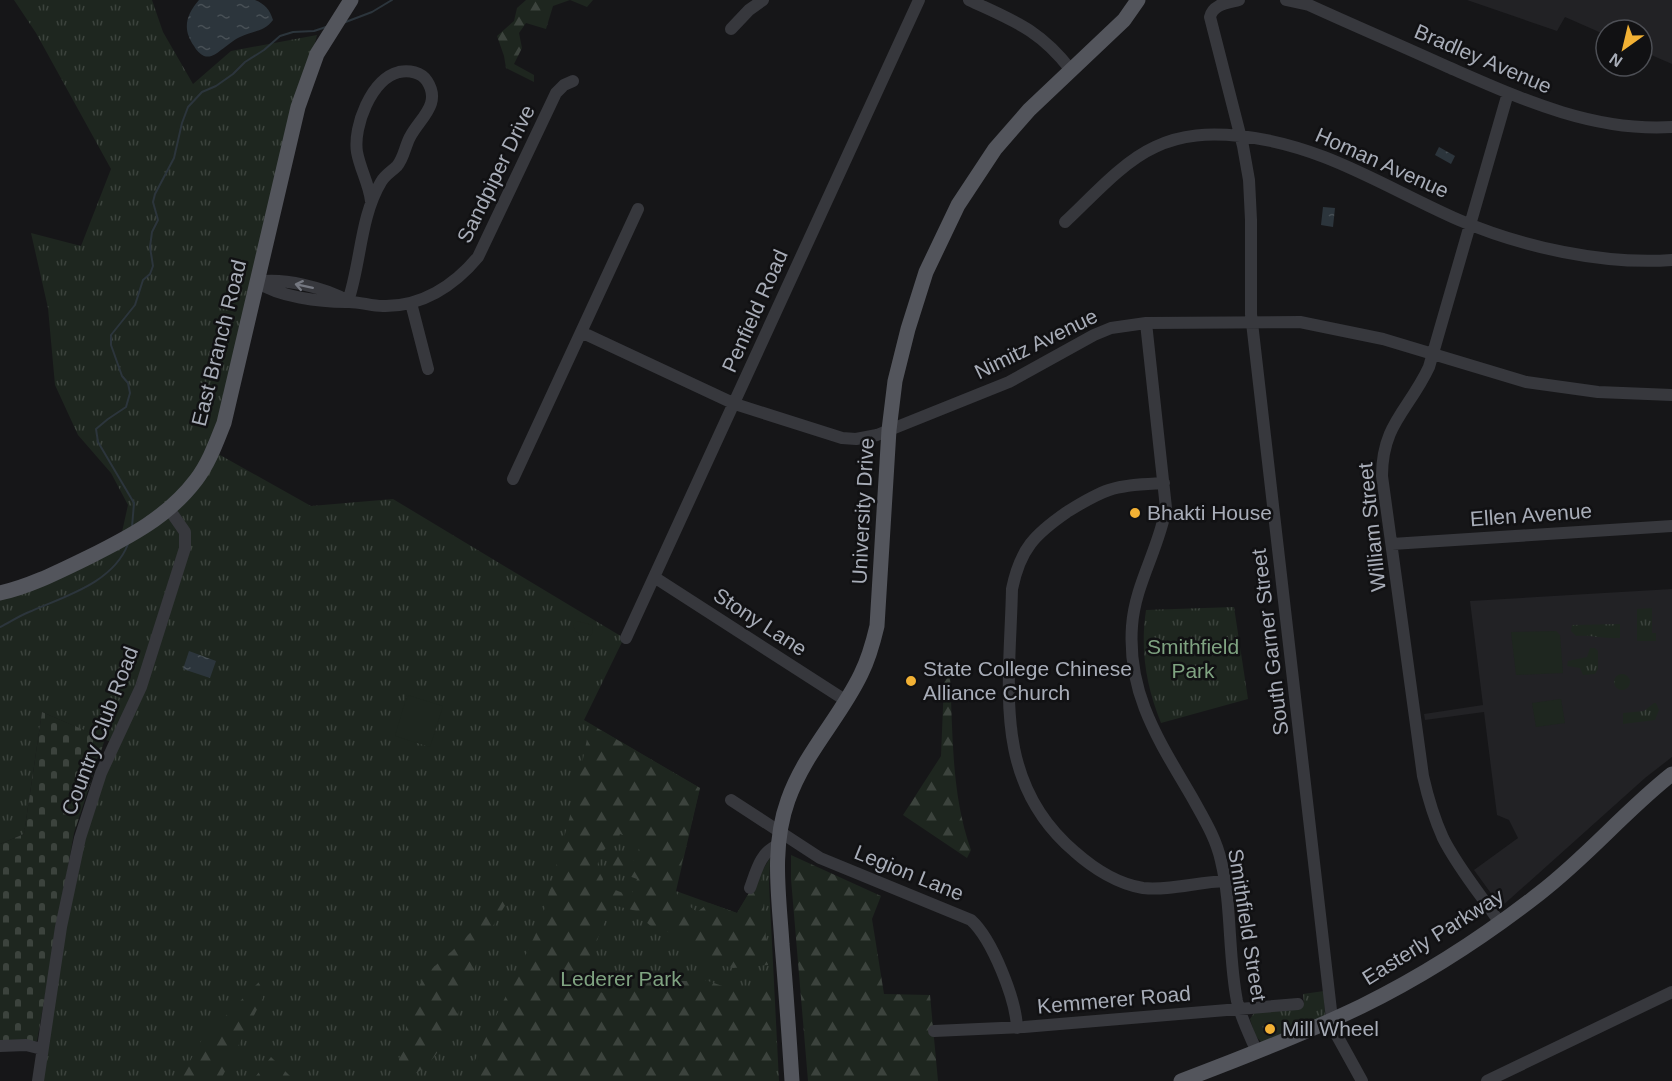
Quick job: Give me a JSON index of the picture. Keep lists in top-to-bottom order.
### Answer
{
  "streets": {
    "main road": ["East Branch Road", "University Drive", "Easterly Parkway"],
    "street": [
      "Bradley Avenue",
      "Homan Avenue",
      "Sandpiper Drive",
      "Penfield Road",
      "Nimitz Avenue",
      "Ellen Avenue",
      "William Street",
      "Stony Lane",
      "South Garner Street",
      "Country Club Road",
      "Legion Lane",
      "Smithfield Street",
      "Kemmerer Road"
    ]
  },
  "crossings": [
    ["Bradley Avenue", "William Street"],
    ["Homan Avenue", "William Street"],
    ["Homan Avenue", "South Garner Street"],
    ["Sandpiper Drive", "East Branch Road"],
    ["Penfield Road", "Nimitz Avenue"],
    ["Penfield Road", "Stony Lane"],
    ["East Branch Road", "Country Club Road"],
    ["Nimitz Avenue", "University Drive"],
    ["Nimitz Avenue", "William Street"],
    ["Nimitz Avenue", "South Garner Street"],
    ["Nimitz Avenue", "Smithfield Street"],
    ["University Drive", "Stony Lane"],
    ["University Drive", "Legion Lane"],
    ["Ellen Avenue", "William Street"],
    ["William Street", "Easterly Parkway"],
    ["South Garner Street", "Easterly Parkway"],
    ["Legion Lane", "Kemmerer Road"],
    ["Smithfield Street", "Easterly Parkway"],
    ["Smithfield Street", "Kemmerer Road"]
  ],
  "parks": ["Smithfield Park", "Lederer Park"],
  "places": ["Bhakti House", "State College Chinese Alliance Church", "Mill Wheel"],
  "north": "bottom left"
}
